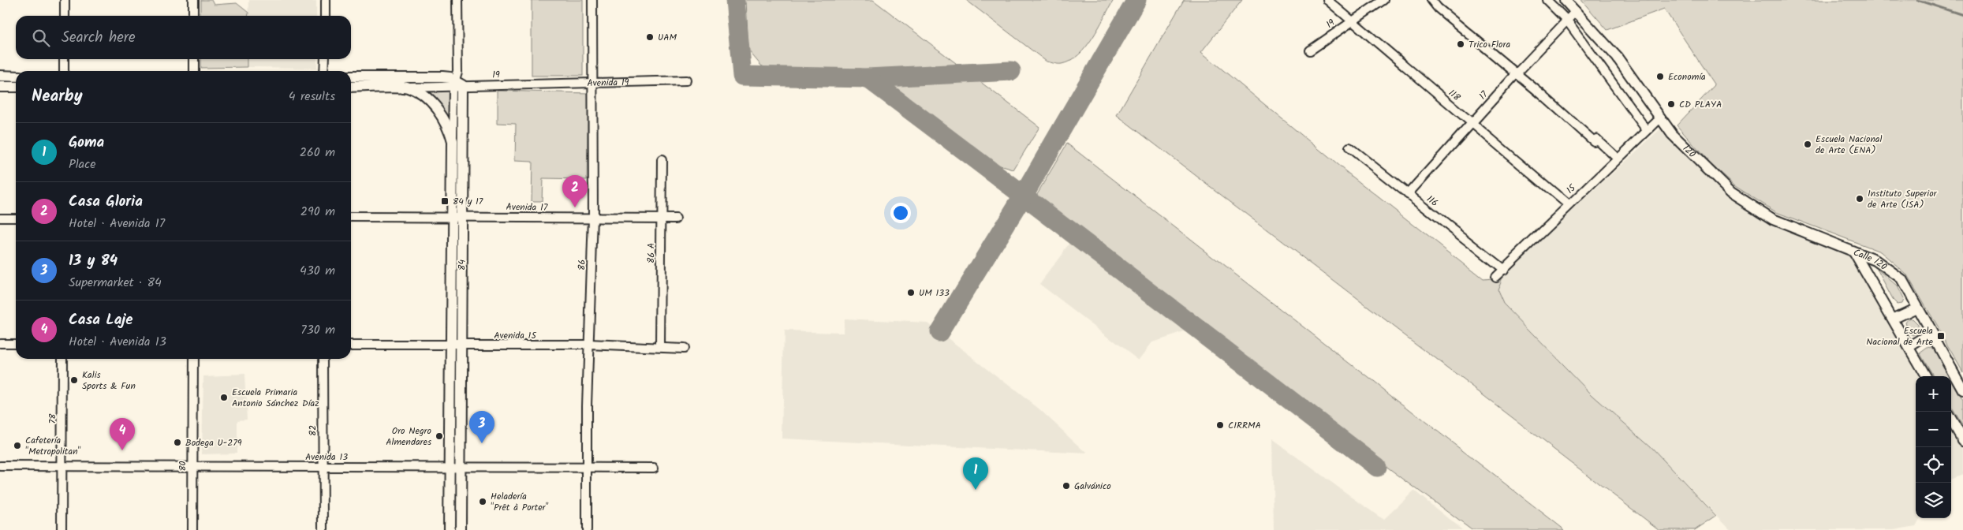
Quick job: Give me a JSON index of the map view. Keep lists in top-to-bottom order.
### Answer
{
  "streets": {
    "main road": ["120", "Calle 120", "84"],
    "street": [
      "19",
      "Avenida 19",
      "118",
      "17",
      "15",
      "116",
      "Avenida 17",
      "86 A",
      "86",
      "Avenida 15",
      "78",
      "82",
      "Avenida 13",
      "80"
    ]
  },
  "crossings": [
    ["19", "Avenida 19"],
    ["19", "118"],
    ["19", "84"],
    ["Avenida 19", "86"],
    ["118", "17"],
    ["118", "15"],
    ["17", "120"],
    ["17", "116"],
    ["120", "15"],
    ["120", "Calle 120"],
    ["15", "116"],
    ["Avenida 17", "86 A"],
    ["Avenida 17", "84"],
    ["Avenida 17", "86"],
    ["86 A", "Avenida 15"],
    ["84", "Avenida 15"],
    ["84", "Avenida 13"],
    ["86", "Avenida 15"],
    ["86", "Avenida 13"],
    ["78", "Avenida 13"],
    ["82", "Avenida 13"],
    ["Avenida 13", "80"]
  ],
  "places": {
    "other": [
      "UAM",
      "Trico Flora",
      "Economía",
      "CD PLAYA",
      "Escuela Nacional de Arte (ENA)",
      "Instituto Superior de Arte (ISA)",
      "UM 133",
      "Kalis Sports & Fun",
      "Escuela Primaria Antonio Sánchez Díaz",
      "CIRRMA",
      "Oro Negro Almendares",
      "Bodega U-279",
      "Cafetería \"Metropolitan\"",
      "Galvánico",
      "Heladería \"Prêt à Porter\""
    ],
    "transit": ["84 y 17", "Escuela Nacional de Arte"]
  },
  "page": {
    "search": "Search here",
    "heading": ["Nearby", "4 results"],
    "list": [
      {
        "mark": "1",
        "name": "Goma",
        "note": "Place",
        "value": "260 m"
      },
      {
        "mark": "2",
        "name": "Casa Gloria",
        "note": "Hotel · Avenida 17",
        "value": "290 m"
      },
      {
        "mark": "3",
        "name": "13 y 84",
        "note": "Supermarket · 84",
        "value": "430 m"
      },
      {
        "mark": "4",
        "name": "Casa Laje",
        "note": "Hotel · Avenida 13",
        "value": "730 m"
      }
    ],
    "pins": [
      "2",
      "3",
      "4",
      "1"
    ],
    "map_buttons": ["+", "−"]
  }
}
